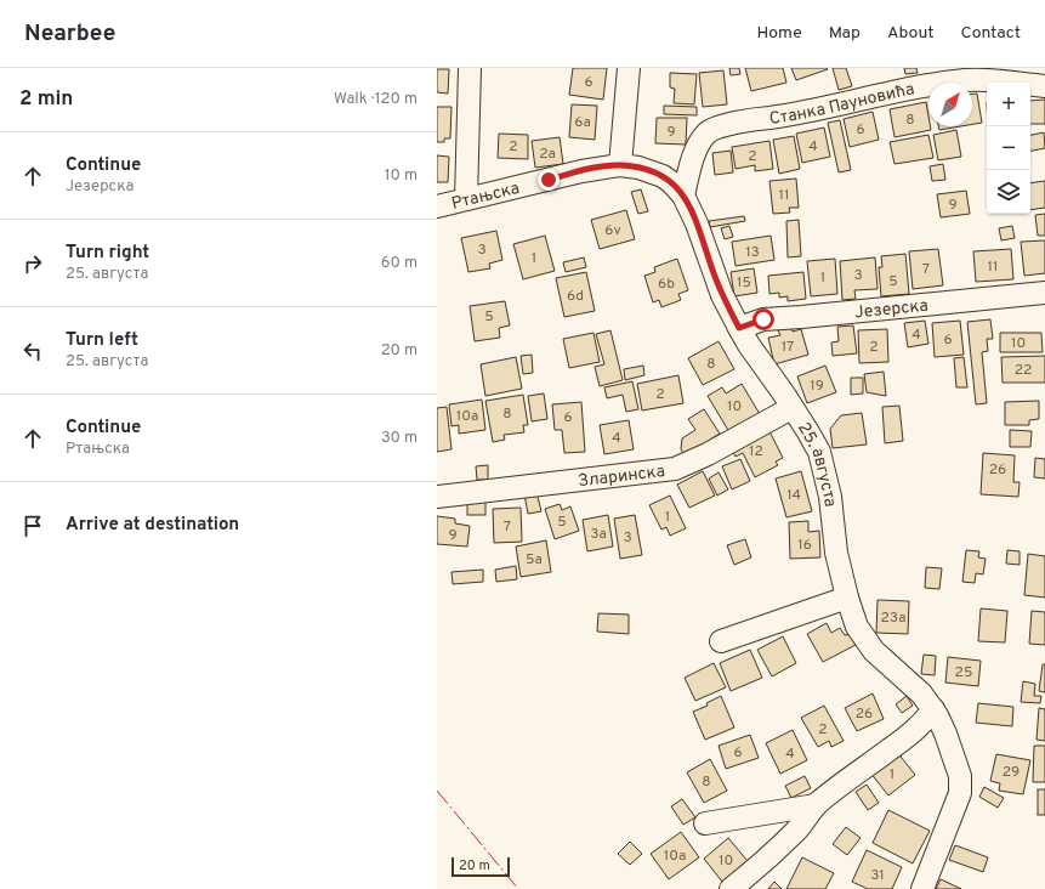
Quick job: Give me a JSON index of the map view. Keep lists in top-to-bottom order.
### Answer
{
  "streets": {
    "street": [
      "Станка Пауновића",
      "Ртањска",
      "Језерска",
      "25. августа",
      "Зларинска"
    ]
  },
  "crossings": [
    ["Станка Пауновића", "25. августа"],
    ["Ртањска", "25. августа"],
    ["Језерска", "25. августа"],
    ["25. августа", "Зларинска"]
  ],
  "house_numbers": [
    "6",
    "8",
    "6a",
    "6",
    "9",
    "2",
    "4",
    "2a",
    "2",
    "11",
    "9",
    "6v",
    "3",
    "13",
    "1",
    "11",
    "7",
    "3",
    "1",
    "5",
    "15",
    "6b",
    "6d",
    "5",
    "4",
    "6",
    "10",
    "17",
    "2",
    "8",
    "22",
    "19",
    "2",
    "10",
    "8",
    "10a",
    "6",
    "4",
    "12",
    "26",
    "14",
    "1",
    "5",
    "7",
    "3a",
    "9",
    "3",
    "16",
    "5a",
    "23a",
    "25",
    "26",
    "2",
    "6",
    "4",
    "29",
    "1",
    "8",
    "10a",
    "10",
    "31"
  ],
  "scale_bar": "20 m",
  "north": "top right",
  "page": {
    "header": "Nearbee",
    "nav": [
      "Home",
      "Map",
      "About",
      "Contact"
    ],
    "heading": ["2 min", "Walk · 120 m"],
    "map_buttons": ["+", "−"],
    "list": [
      ["Continue", "Језерска", "10 m"],
      ["Turn right", "25. августа", "60 m"],
      ["Turn left", "25. августа", "20 m"],
      ["Continue", "Ртањска", "30 m"],
      "Arrive at destination"
    ],
    "scale": "20 m"
  }
}
